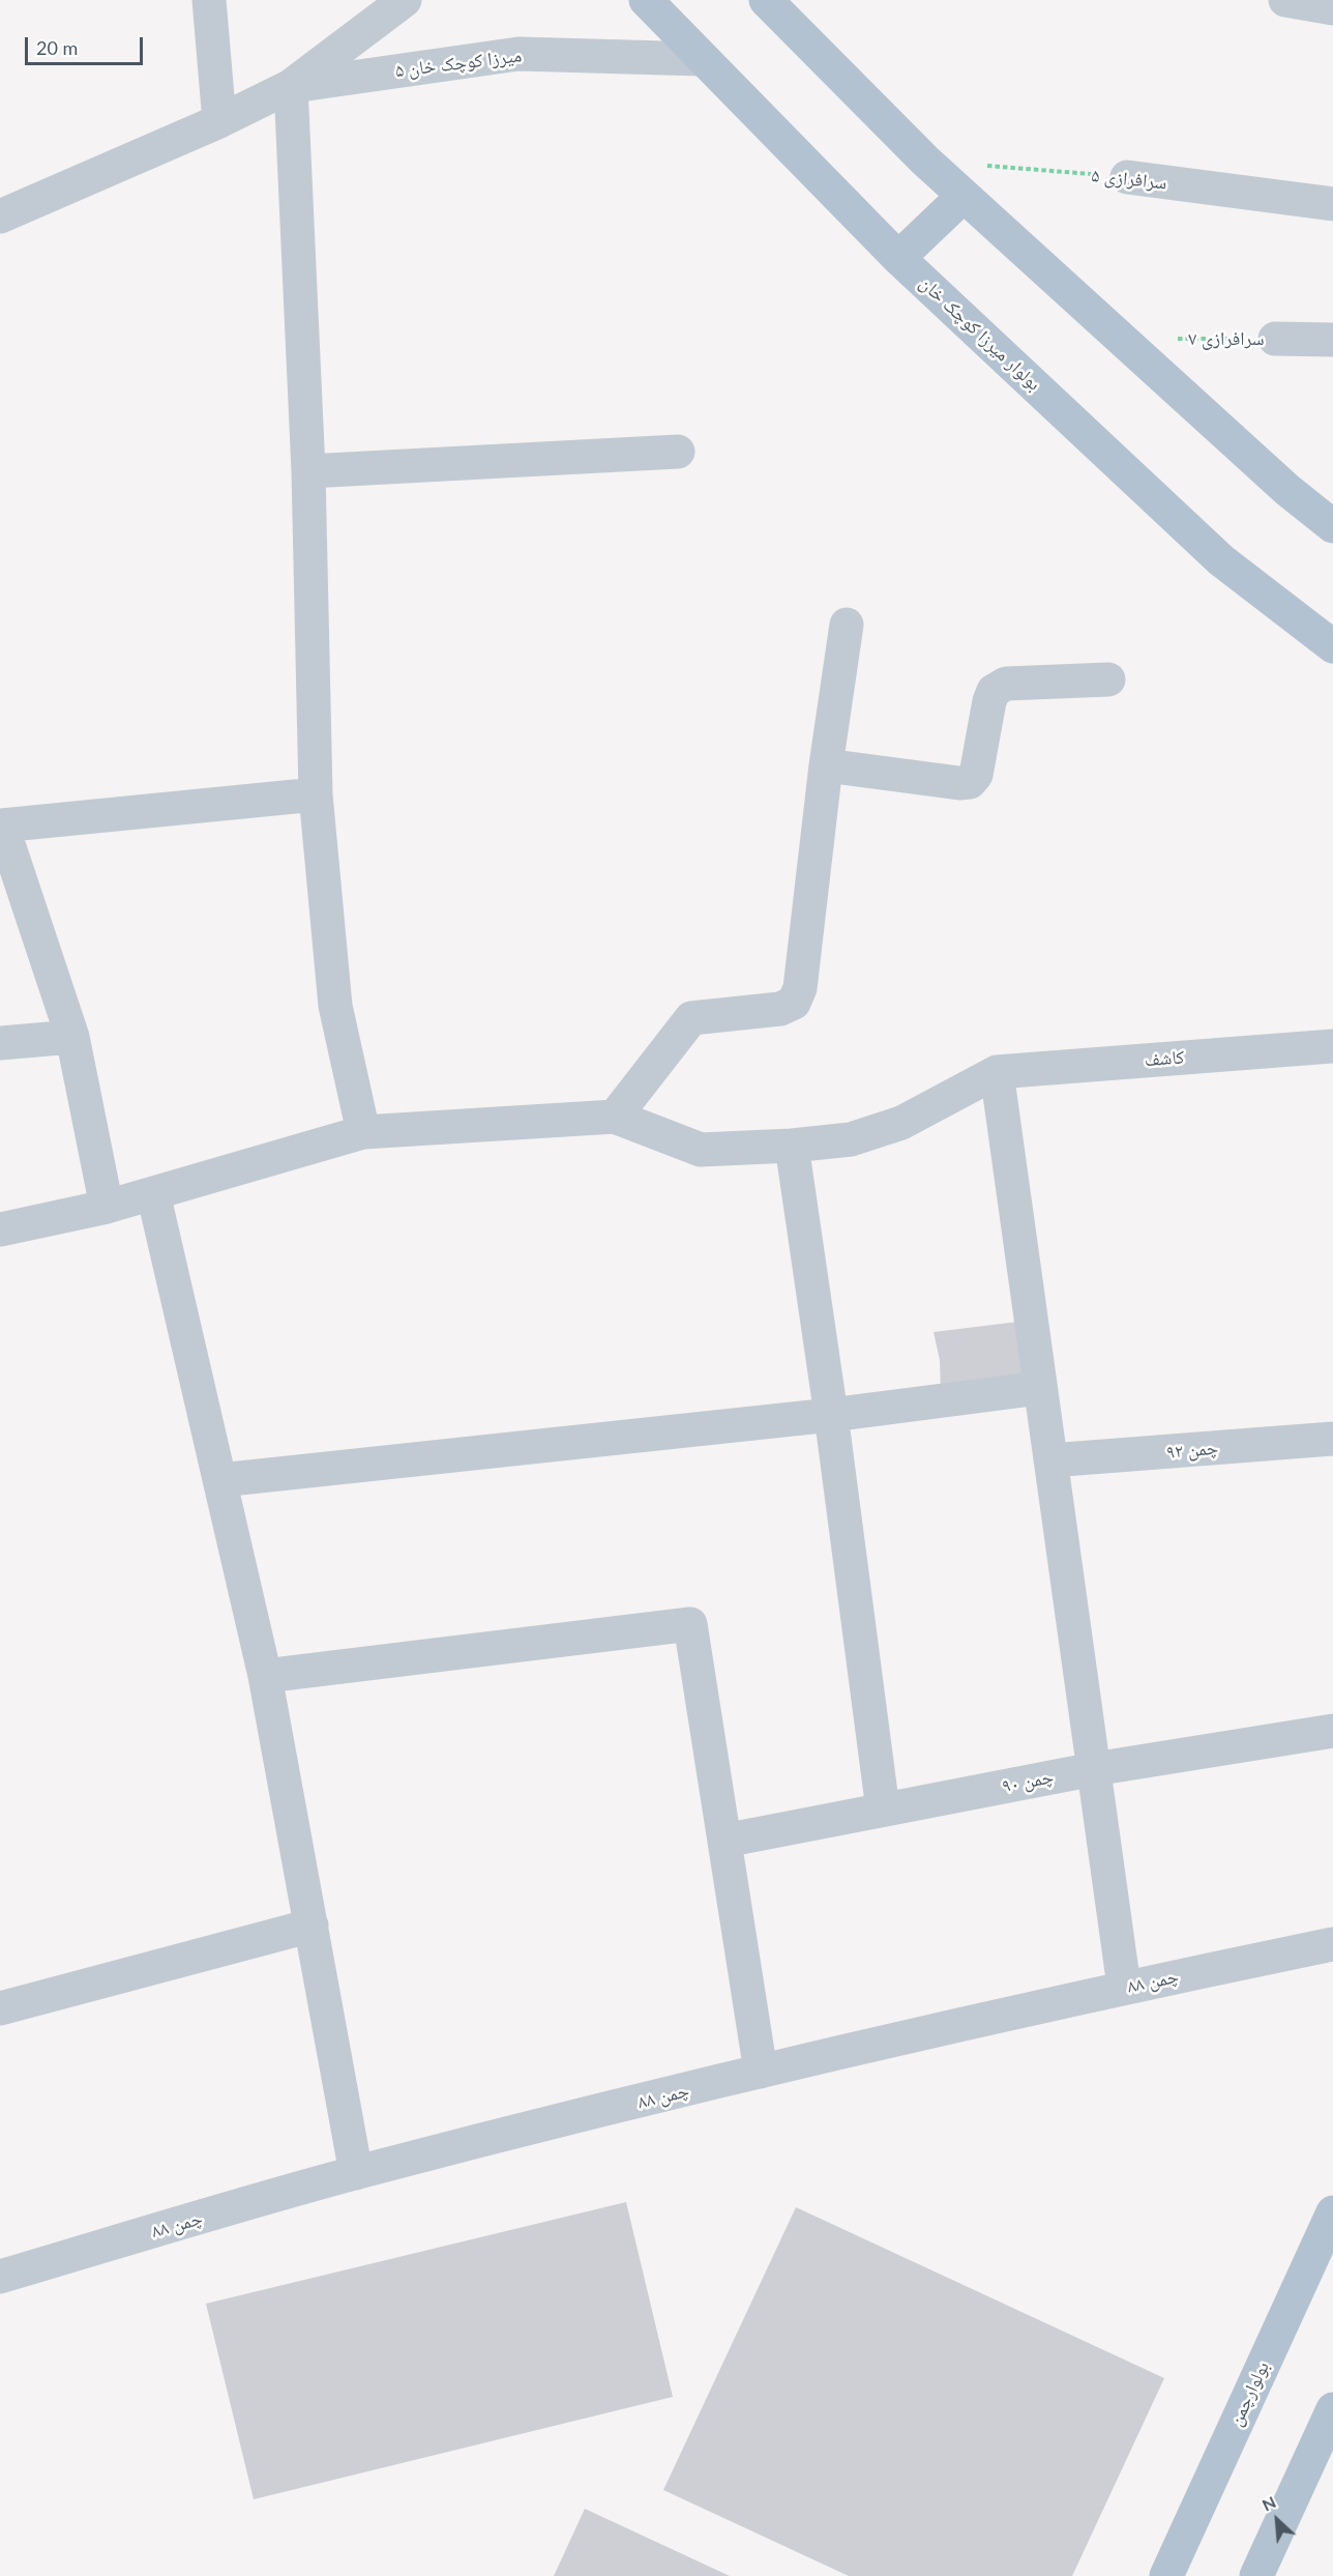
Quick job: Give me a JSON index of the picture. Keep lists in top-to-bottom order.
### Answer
{
  "streets": {
    "main road": ["بولوار میرزا کوچک خان", "بولوارچمن"],
    "street": [
      "میرزا کوچک خان ۵",
      "سرافرازی ۵",
      "سرافرازی ۷",
      "کاشف",
      "چمن ۹۲",
      "چمن ۹۰",
      "چمن ۸۸"
    ]
  },
  "crossings": [
    ["میرزا کوچک خان ۵", "بولوار میرزا کوچک خان"]
  ],
  "scale_bar": "20 m",
  "north": "top left"
}
